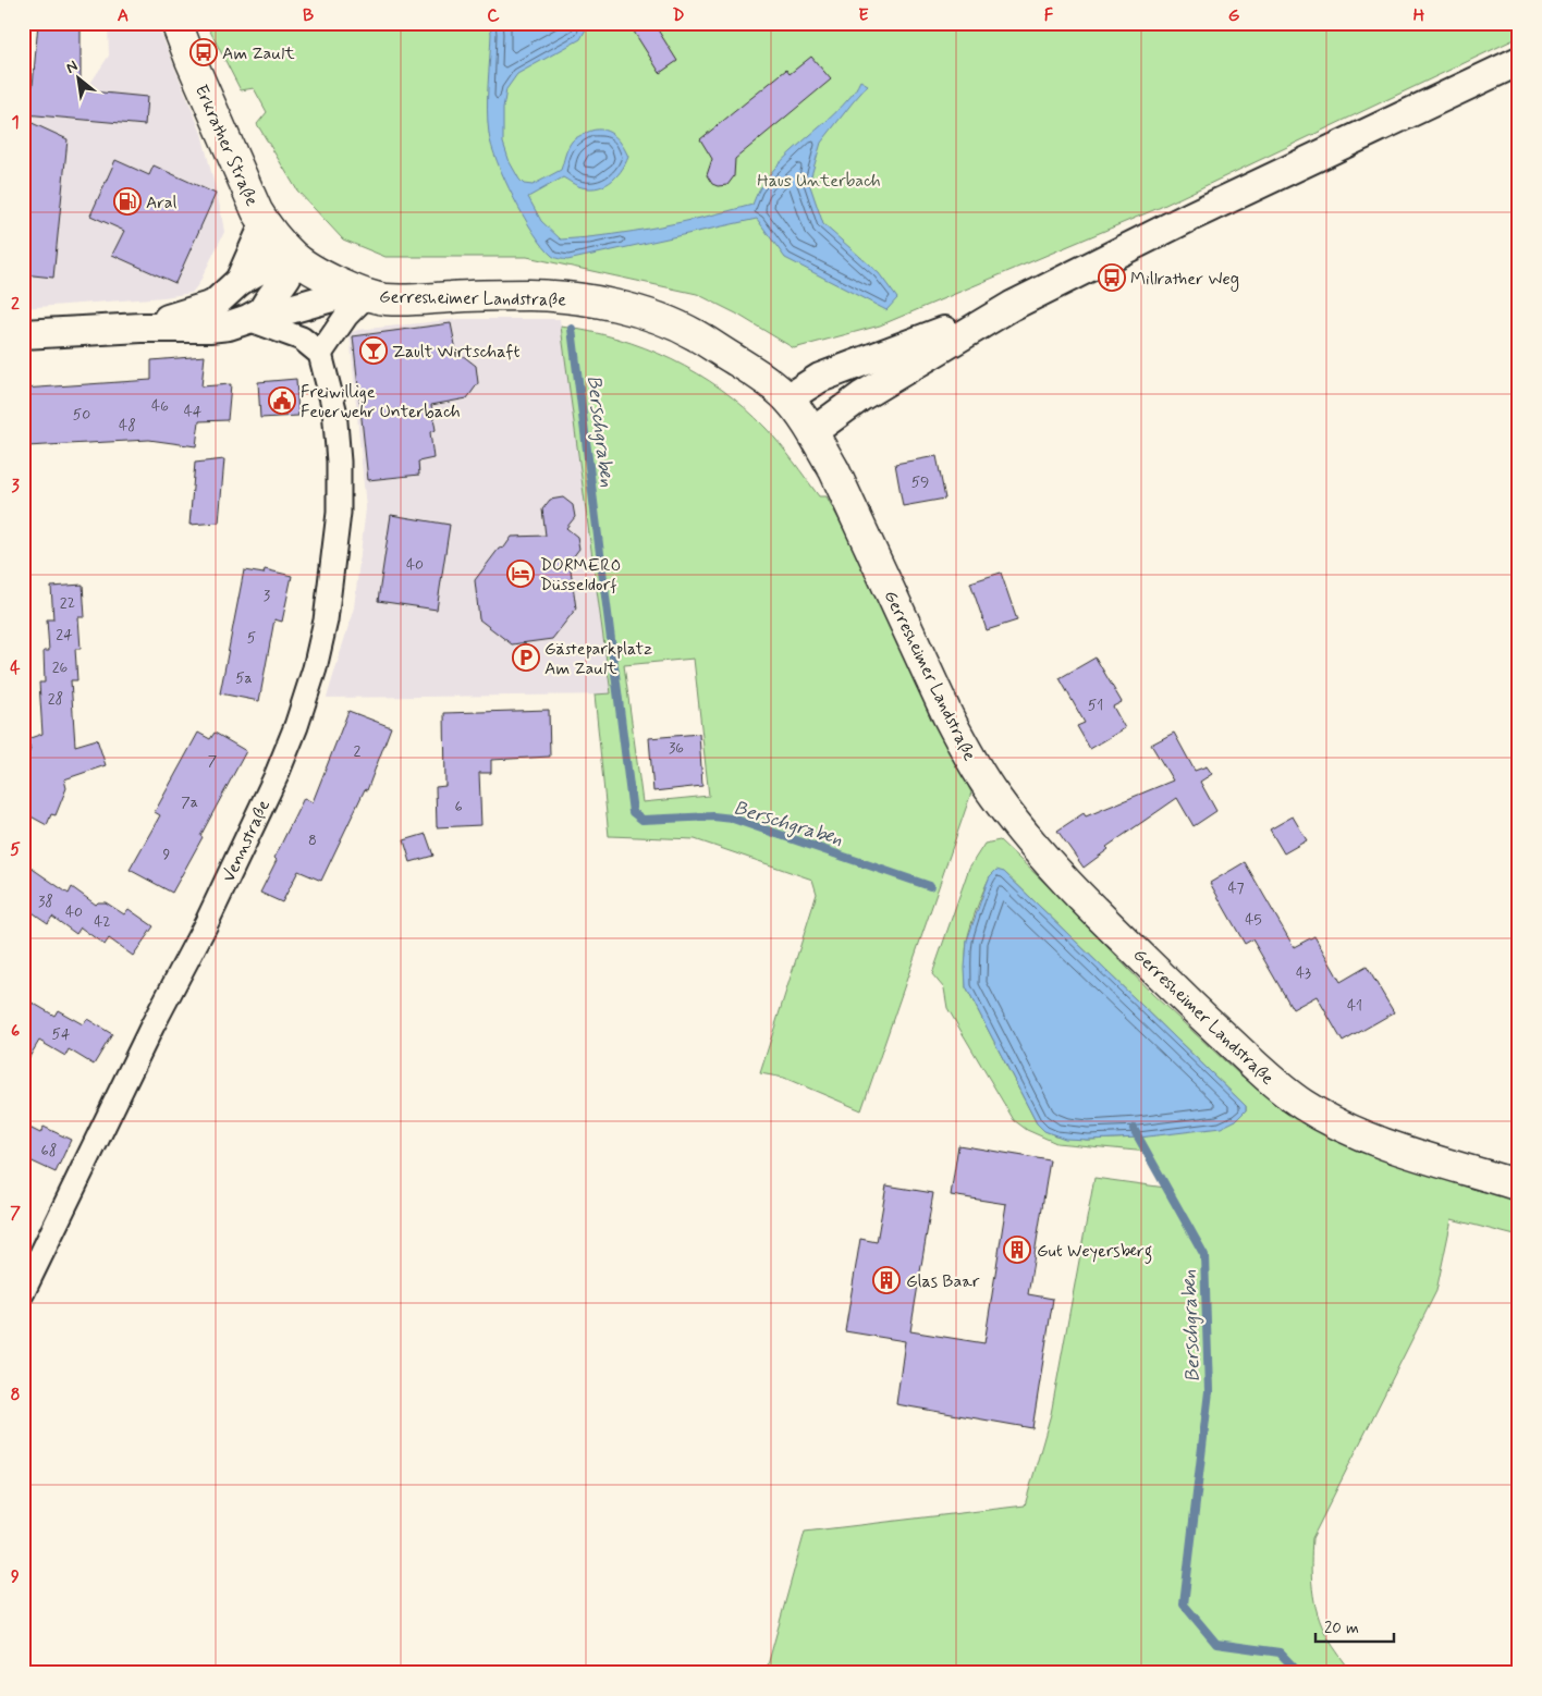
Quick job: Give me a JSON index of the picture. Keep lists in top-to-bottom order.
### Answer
{
  "streets": {
    "main road": ["Erkrather Straße", "Gerresheimer Landstraße"],
    "street": ["Vennstraße"]
  },
  "crossings": [
    ["Erkrather Straße", "Gerresheimer Landstraße"]
  ],
  "water": ["Berschgraben"],
  "parks": ["Haus Unterbach"],
  "places": {
    "bus stop": ["Am Zault", "Millrather Weg"],
    "fuel station": ["Aral"],
    "bar": ["Zault Wirtschaft"],
    "public building": ["Freiwillige Feuerwehr Unterbach"],
    "hotel": ["DORMERO Düsseldorf"],
    "parking": ["Gästeparkplatz Am Zault"],
    "building": ["Gut Weyersberg", "Glas Baar"]
  },
  "house_numbers": [
    "46",
    "44",
    "50",
    "48",
    "59",
    "40",
    "3",
    "22",
    "24",
    "5",
    "26",
    "5a",
    "28",
    "51",
    "36",
    "2",
    "7",
    "7a",
    "6",
    "8",
    "9",
    "47",
    "38",
    "40",
    "45",
    "42",
    "43",
    "41",
    "54",
    "68"
  ],
  "scale_bar": "20 m",
  "north": "top left",
  "grid": {
    "columns": [
      "A",
      "B",
      "C",
      "D",
      "E",
      "F",
      "G",
      "H"
    ],
    "rows": [
      "1",
      "2",
      "3",
      "4",
      "5",
      "6",
      "7",
      "8",
      "9"
    ]
  }
}
